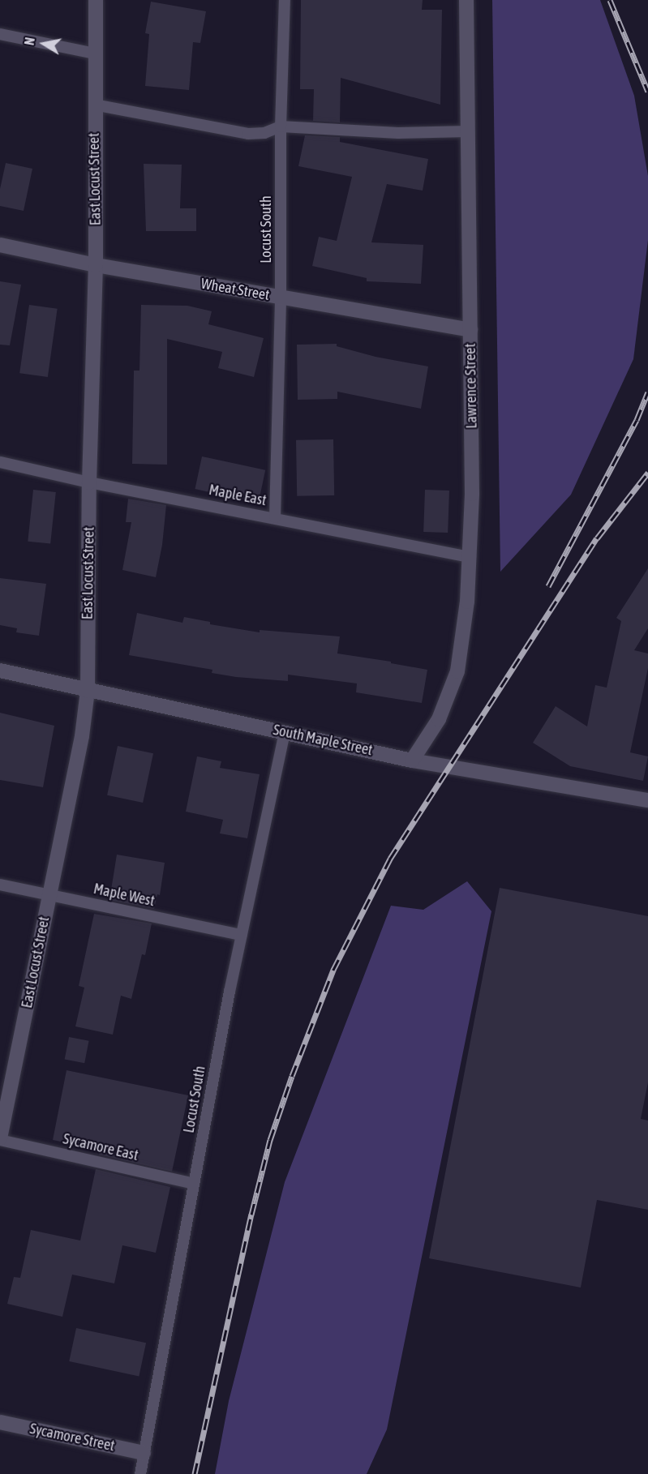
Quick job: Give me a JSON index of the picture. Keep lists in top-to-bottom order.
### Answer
{
  "streets": {
    "street": [
      "East Locust Street",
      "Wheat Street",
      "Lawrence Street",
      "South Maple Street",
      "Sycamore Street"
    ],
    "lane": [
      "Locust South",
      "Maple East",
      "Maple West",
      "Sycamore East"
    ]
  },
  "crossings": [
    ["East Locust Street", "Wheat Street"],
    ["East Locust Street", "Maple East"],
    ["East Locust Street", "South Maple Street"],
    ["East Locust Street", "Maple West"],
    ["East Locust Street", "Sycamore East"],
    ["Locust South", "Wheat Street"],
    ["Locust South", "Maple East"],
    ["Locust South", "South Maple Street"],
    ["Locust South", "Maple West"],
    ["Locust South", "Sycamore East"],
    ["Locust South", "Sycamore Street"],
    ["Wheat Street", "Lawrence Street"],
    ["Lawrence Street", "Maple East"],
    ["Lawrence Street", "South Maple Street"]
  ],
  "north": "left"
}
